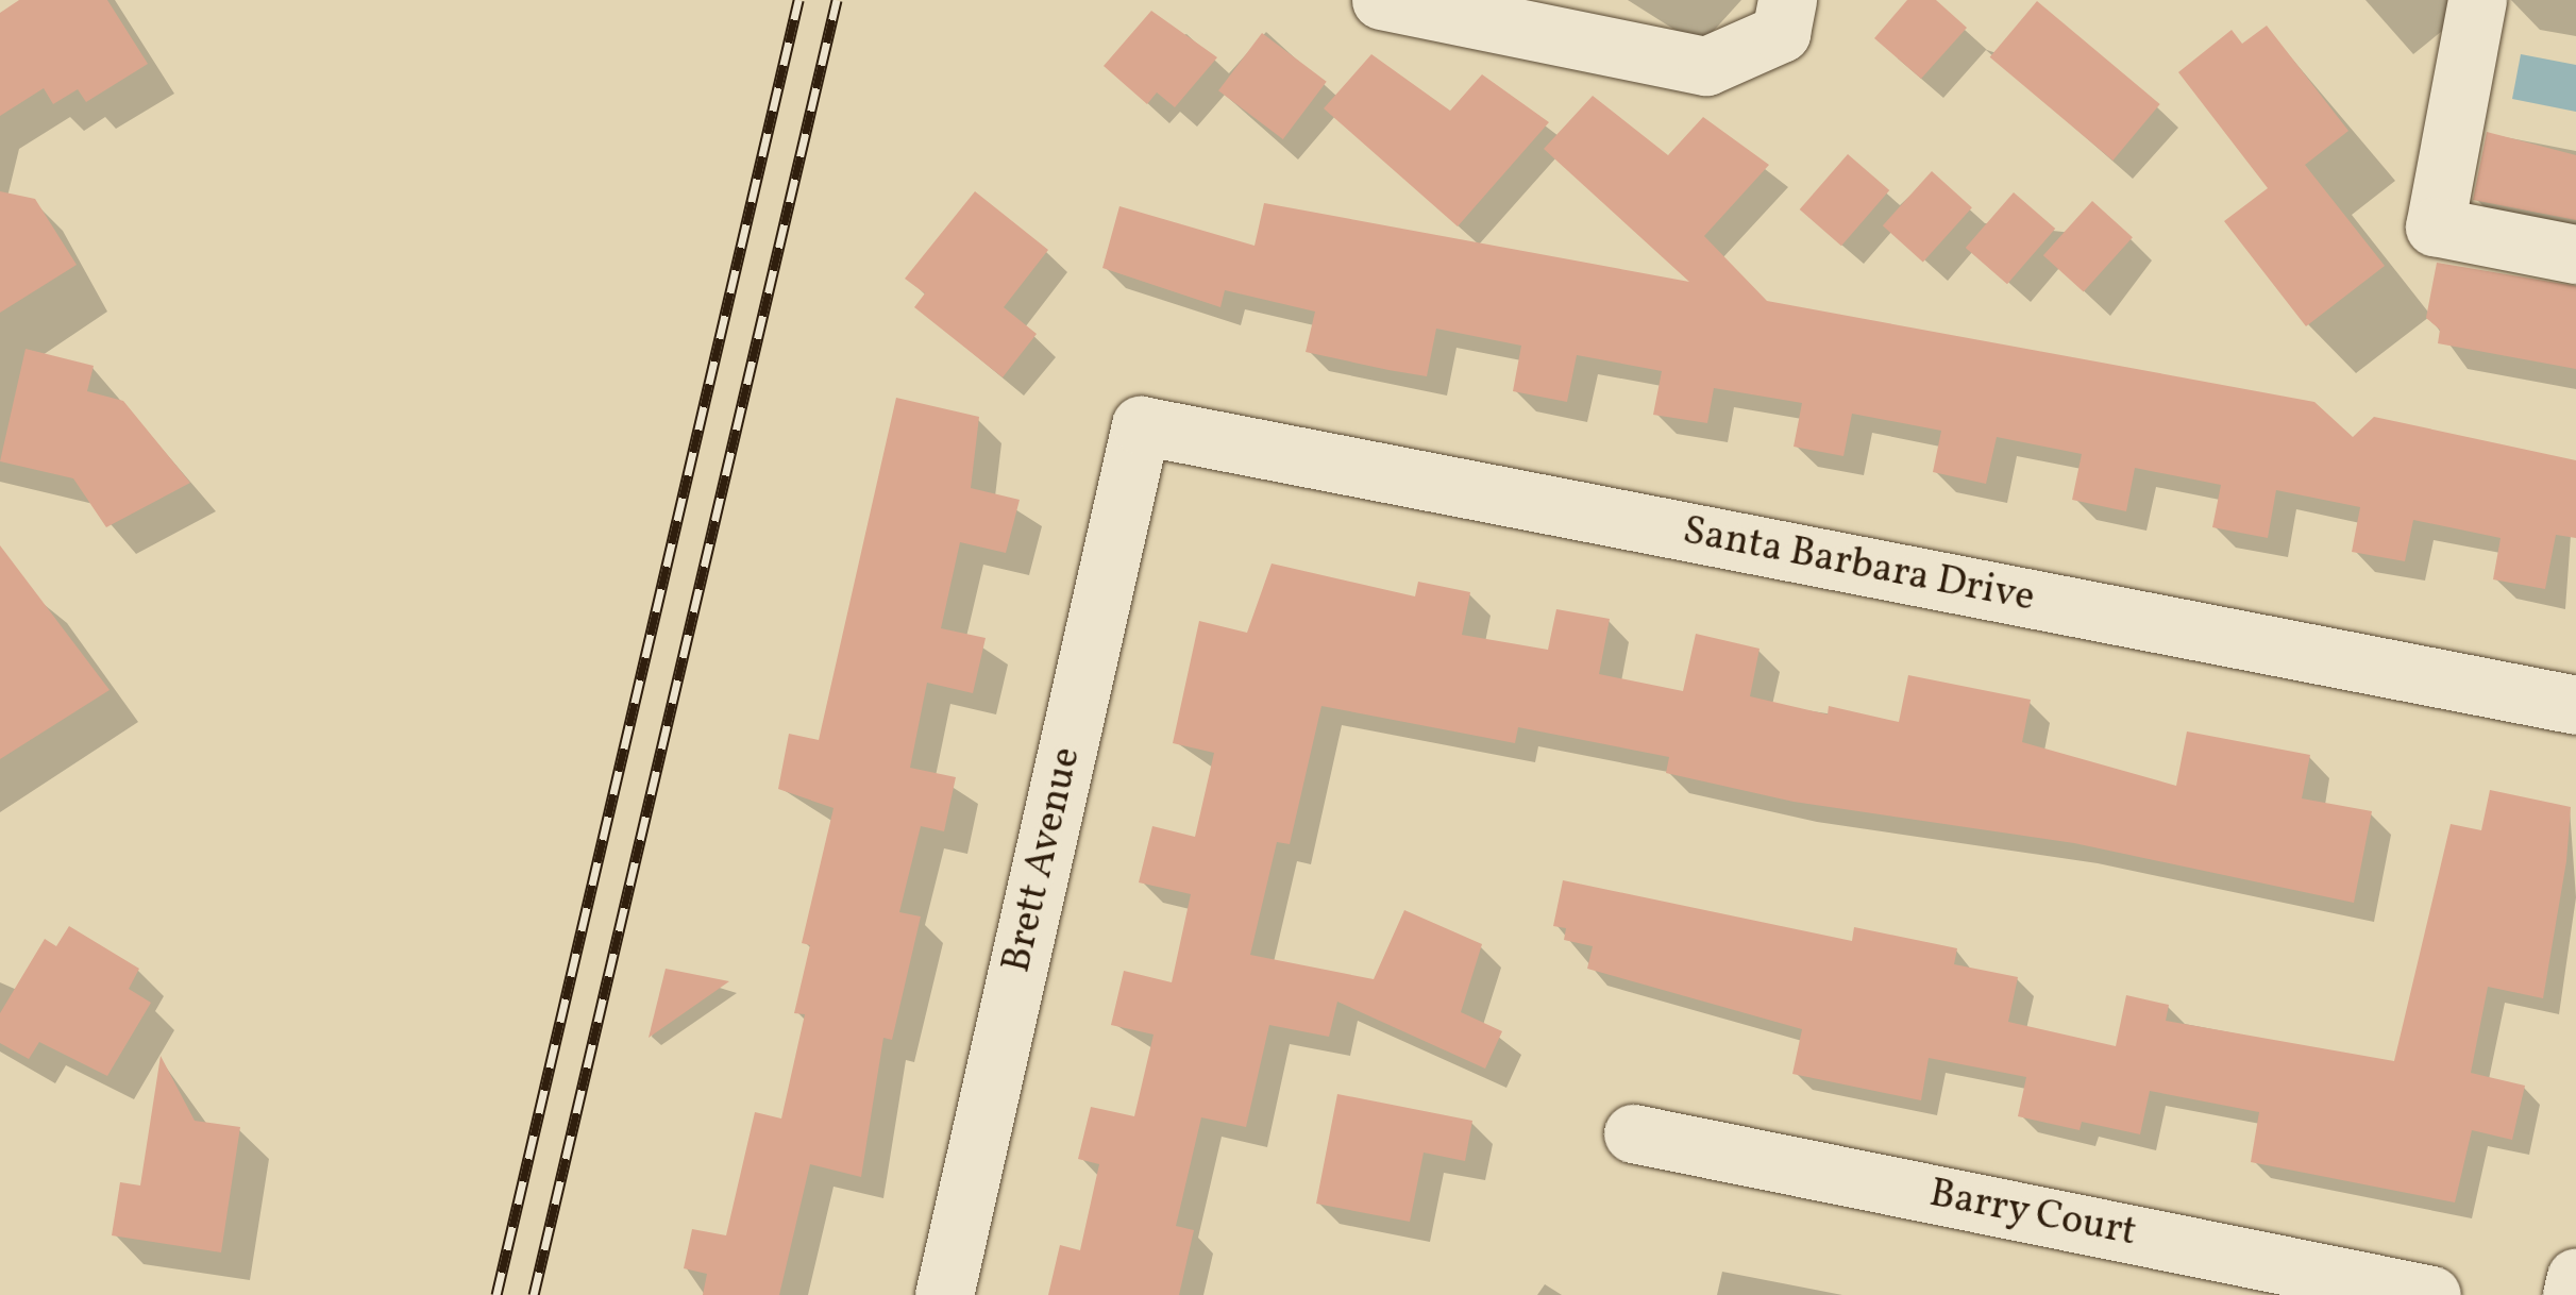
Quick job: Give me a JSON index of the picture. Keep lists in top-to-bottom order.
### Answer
{
  "streets": {
    "street": ["Santa Barbara Drive", "Brett Avenue", "Barry Court"]
  },
  "crossings": [
    ["Santa Barbara Drive", "Brett Avenue"]
  ]
}
